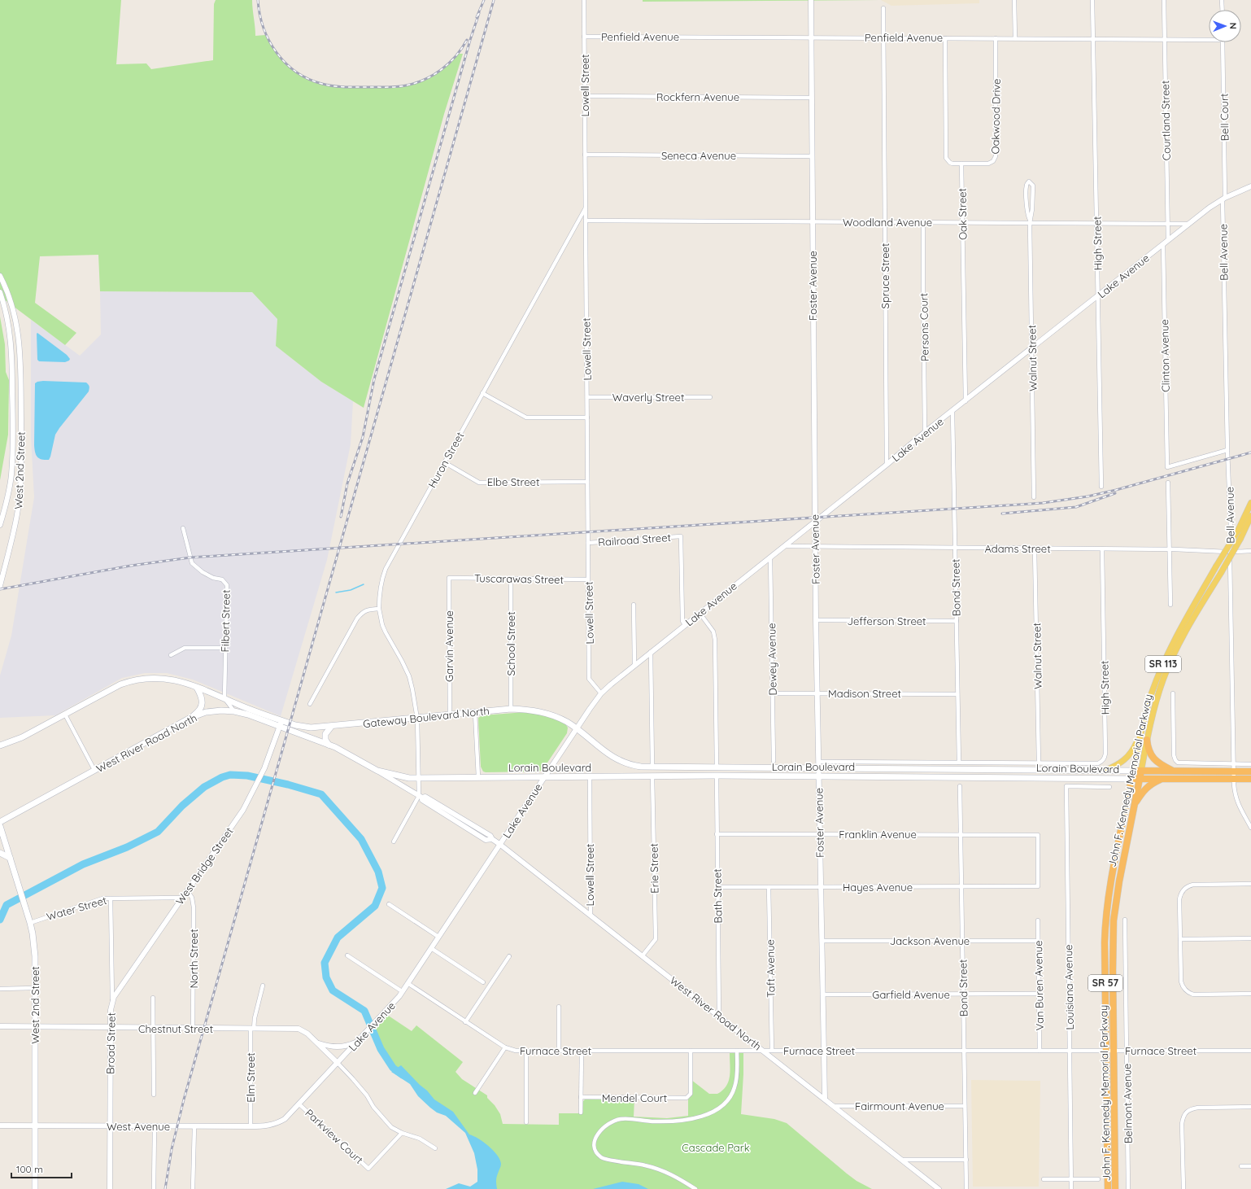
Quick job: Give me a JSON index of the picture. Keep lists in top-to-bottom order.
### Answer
{
  "streets": {
    "highway": [
      "SR 113",
      "Lorain Boulevard",
      "John F. Kennedy Memorial Parkway",
      "SR 57"
    ],
    "main road": ["West 2nd Street", "Gateway Boulevard North", "West River Road North"],
    "street": [
      "Penfield Avenue",
      "Lowell Street",
      "Rockfern Avenue",
      "Oakwood Drive",
      "Bell Court",
      "Courtland Street",
      "Seneca Avenue",
      "Oak Street",
      "Woodland Avenue",
      "High Street",
      "Bell Avenue",
      "Spruce Street",
      "Lake Avenue",
      "Foster Avenue",
      "Persons Court",
      "Clinton Avenue",
      "Walnut Street",
      "Waverly Street",
      "Huron Street",
      "Elbe Street",
      "Railroad Street",
      "Adams Street",
      "Tuscarawas Street",
      "Bond Street",
      "Filbert Street",
      "Jefferson Street",
      "School Street",
      "Garvin Avenue",
      "Dewey Avenue",
      "Madison Street",
      "Franklin Avenue",
      "West Bridge Street",
      "Erie Street",
      "Hayes Avenue",
      "Bath Street",
      "Water Street",
      "Jackson Avenue",
      "North Street",
      "Taft Avenue",
      "Van Buren Avenue",
      "Louisiana Avenue",
      "Garfield Avenue",
      "Chestnut Street",
      "Broad Street",
      "Furnace Street",
      "Elm Street",
      "Mendel Court",
      "Belmont Avenue",
      "Fairmount Avenue",
      "West Avenue",
      "Parkview Court"
    ]
  },
  "crossings": [
    ["Penfield Avenue", "Lowell Street"],
    ["Penfield Avenue", "Oakwood Drive"],
    ["Penfield Avenue", "Courtland Street"],
    ["Penfield Avenue", "High Street"],
    ["Penfield Avenue", "Spruce Street"],
    ["Penfield Avenue", "Foster Avenue"],
    ["Lowell Street", "Rockfern Avenue"],
    ["Lowell Street", "Seneca Avenue"],
    ["Lowell Street", "Woodland Avenue"],
    ["Lowell Street", "Lake Avenue"],
    ["Lowell Street", "Waverly Street"],
    ["Lowell Street", "Huron Street"],
    ["Lowell Street", "Elbe Street"],
    ["Lowell Street", "Railroad Street"],
    ["Lowell Street", "Tuscarawas Street"],
    ["Lowell Street", "West River Road North"],
    ["Lowell Street", "Lorain Boulevard"],
    ["Rockfern Avenue", "Foster Avenue"],
    ["Oakwood Drive", "Oak Street"],
    ["Bell Court", "Bell Avenue"],
    ["Bell Court", "Lake Avenue"],
    ["Courtland Street", "Woodland Avenue"],
    ["Courtland Street", "Lake Avenue"],
    ["Seneca Avenue", "Foster Avenue"],
    ["Oak Street", "Woodland Avenue"],
    ["Oak Street", "Lake Avenue"],
    ["Woodland Avenue", "High Street"],
    ["Woodland Avenue", "Spruce Street"],
    ["Woodland Avenue", "Lake Avenue"],
    ["Woodland Avenue", "Foster Avenue"],
    ["Woodland Avenue", "Persons Court"],
    ["Woodland Avenue", "Walnut Street"],
    ["High Street", "Lake Avenue"],
    ["High Street", "Walnut Street"],
    ["High Street", "Adams Street"],
    ["High Street", "Lorain Boulevard"],
    ["Bell Avenue", "Lake Avenue"],
    ["Bell Avenue", "Clinton Avenue"],
    ["Bell Avenue", "Adams Street"],
    ["Bell Avenue", "Lorain Boulevard"],
    ["Spruce Street", "Lake Avenue"],
    ["Lake Avenue", "Foster Avenue"],
    ["Lake Avenue", "Persons Court"],
    ["Lake Avenue", "Clinton Avenue"],
    ["Lake Avenue", "Walnut Street"],
    ["Lake Avenue", "Railroad Street"],
    ["Lake Avenue", "Adams Street"],
    ["Lake Avenue", "Bond Street"],
    ["Lake Avenue", "Dewey Avenue"],
    ["Lake Avenue", "Gateway Boulevard North"],
    ["Lake Avenue", "West River Road North"],
    ["Lake Avenue", "Lorain Boulevard"],
    ["Lake Avenue", "Chestnut Street"],
    ["Lake Avenue", "Furnace Street"],
    ["Lake Avenue", "West Avenue"],
    ["Lake Avenue", "Parkview Court"],
    ["Foster Avenue", "Adams Street"],
    ["Foster Avenue", "Jefferson Street"],
    ["Foster Avenue", "Madison Street"],
    ["Foster Avenue", "West River Road North"],
    ["Foster Avenue", "Lorain Boulevard"],
    ["Foster Avenue", "Franklin Avenue"],
    ["Foster Avenue", "Hayes Avenue"],
    ["Foster Avenue", "Jackson Avenue"],
    ["Foster Avenue", "Garfield Avenue"],
    ["Foster Avenue", "Furnace Street"],
    ["Walnut Street", "Adams Street"],
    ["Walnut Street", "Lorain Boulevard"],
    ["Huron Street", "Elbe Street"],
    ["Huron Street", "Gateway Boulevard North"],
    ["Huron Street", "West River Road North"],
    ["Huron Street", "Lorain Boulevard"],
    ["West 2nd Street", "Water Street"],
    ["West 2nd Street", "Chestnut Street"],
    ["West 2nd Street", "West Avenue"],
    ["Adams Street", "Bond Street"],
    ["Tuscarawas Street", "School Street"],
    ["Tuscarawas Street", "Garvin Avenue"],
    ["Bond Street", "Jefferson Street"],
    ["Bond Street", "Madison Street"],
    ["Bond Street", "Lorain Boulevard"],
    ["Bond Street", "Franklin Avenue"],
    ["Bond Street", "Hayes Avenue"],
    ["Bond Street", "Jackson Avenue"],
    ["Bond Street", "Garfield Avenue"],
    ["Bond Street", "Furnace Street"],
    ["Bond Street", "Fairmount Avenue"],
    ["Filbert Street", "Gateway Boulevard North"],
    ["School Street", "Gateway Boulevard North"],
    ["Garvin Avenue", "Gateway Boulevard North"],
    ["Dewey Avenue", "Madison Street"],
    ["Gateway Boulevard North", "West River Road North"],
    ["Gateway Boulevard North", "Lorain Boulevard"],
    ["Gateway Boulevard North", "West Bridge Street"],
    ["West River Road North", "Lorain Boulevard"],
    ["West River Road North", "West Bridge Street"],
    ["West River Road North", "Erie Street"],
    ["West River Road North", "Bath Street"],
    ["West River Road North", "Furnace Street"],
    ["West River Road North", "Fairmount Avenue"],
    ["Lorain Boulevard", "John F. Kennedy Memorial Parkway"],
    ["Lorain Boulevard", "Erie Street"],
    ["Lorain Boulevard", "Bath Street"],
    ["Lorain Boulevard", "SR 57"],
    ["John F. Kennedy Memorial Parkway", "SR 57"],
    ["John F. Kennedy Memorial Parkway", "Furnace Street"],
    ["Franklin Avenue", "Hayes Avenue"],
    ["Franklin Avenue", "Bath Street"],
    ["West Bridge Street", "Water Street"],
    ["West Bridge Street", "North Street"],
    ["West Bridge Street", "Broad Street"],
    ["Hayes Avenue", "Bath Street"],
    ["Hayes Avenue", "Taft Avenue"],
    ["Water Street", "Broad Street"],
    ["Jackson Avenue", "Van Buren Avenue"],
    ["North Street", "Chestnut Street"],
    ["Taft Avenue", "Furnace Street"],
    ["Van Buren Avenue", "Garfield Avenue"],
    ["Van Buren Avenue", "Furnace Street"],
    ["Louisiana Avenue", "Furnace Street"],
    ["Chestnut Street", "Broad Street"],
    ["Chestnut Street", "Elm Street"],
    ["Broad Street", "West Avenue"],
    ["Furnace Street", "Mendel Court"],
    ["Furnace Street", "Belmont Avenue"],
    ["Elm Street", "West Avenue"]
  ],
  "parks": ["Cascade Park"],
  "scale_bar": "100 m",
  "north": "right"
}
